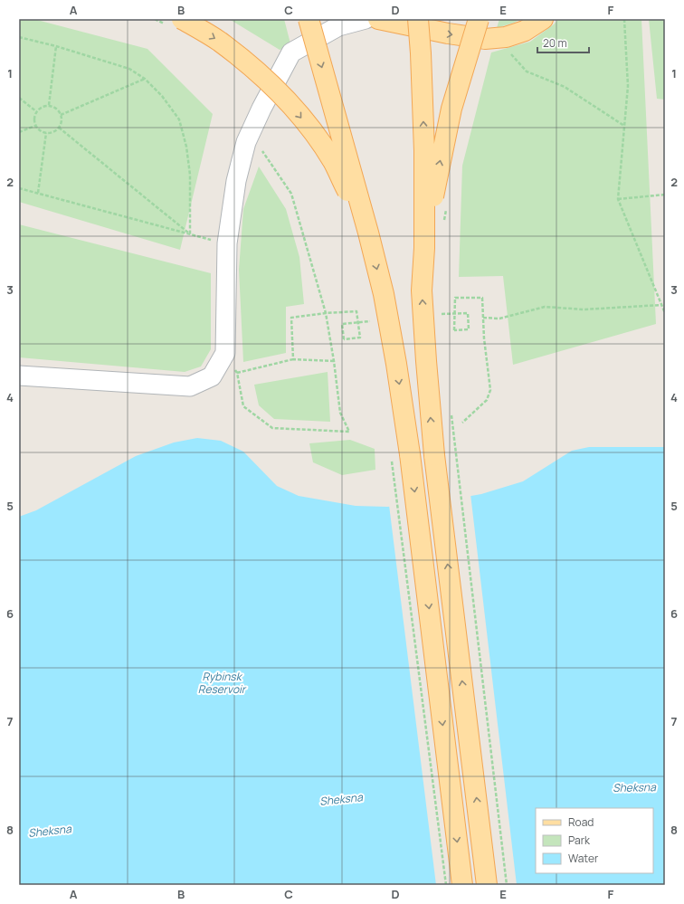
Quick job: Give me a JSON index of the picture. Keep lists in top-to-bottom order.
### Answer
{
  "water": ["Rybinsk Reservoir", "Sheksna"],
  "legend": ["Road", "Park", "Water"],
  "scale_bar": "20 m",
  "grid": {
    "columns": [
      "A",
      "B",
      "C",
      "D",
      "E",
      "F"
    ],
    "rows": [
      "1",
      "2",
      "3",
      "4",
      "5",
      "6",
      "7",
      "8"
    ]
  }
}
